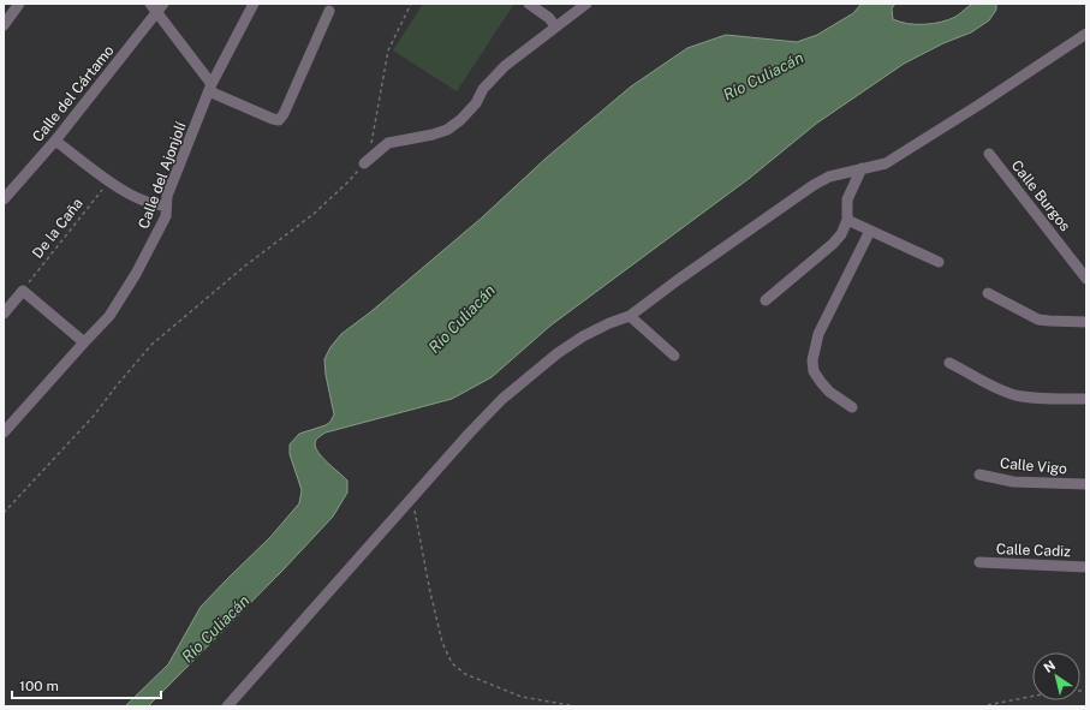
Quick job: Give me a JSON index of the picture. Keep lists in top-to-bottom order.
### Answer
{
  "streets": {
    "street": [
      "Calle del Cártamo",
      "Calle del Ajonjolí",
      "Calle Burgos",
      "Calle Vigo",
      "Calle Cadiz"
    ],
    "path": ["De la Caña"]
  },
  "water": ["Río Culiacán"],
  "scale_bar": "100 m",
  "north": "top left"
}
